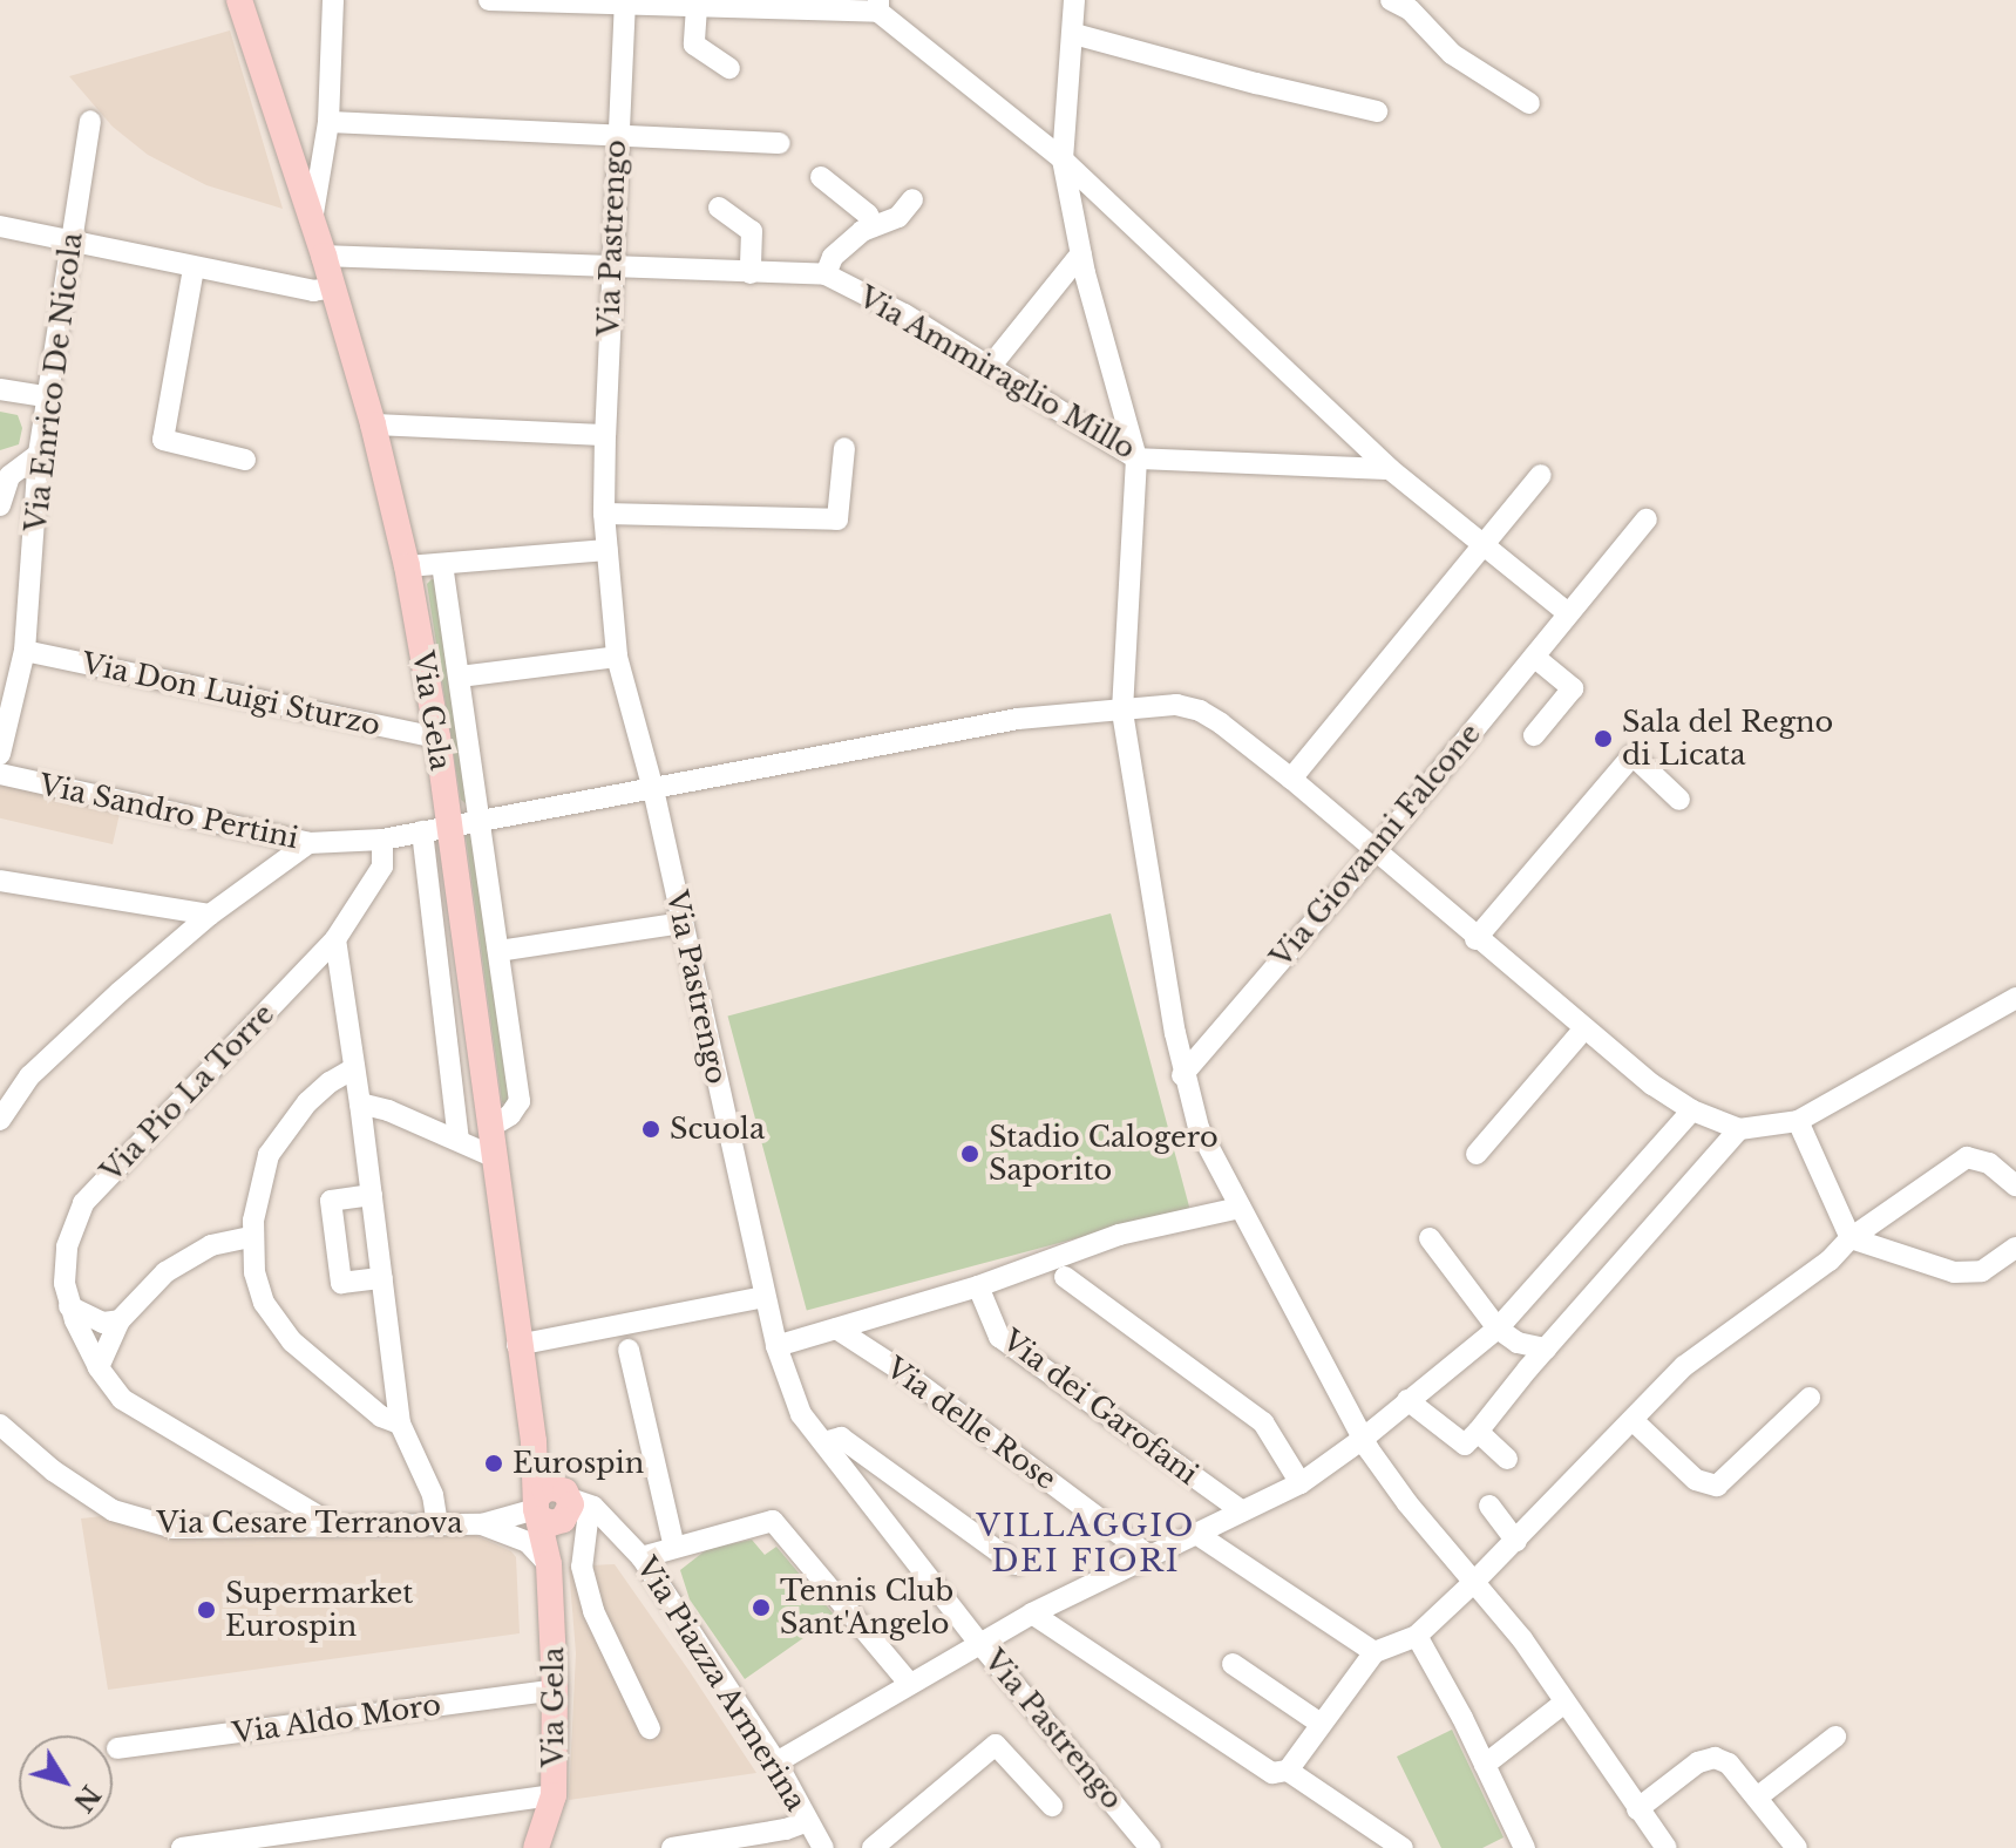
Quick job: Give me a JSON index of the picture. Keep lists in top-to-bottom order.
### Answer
{
  "streets": {
    "main road": ["Via Gela"],
    "street": [
      "Via Pastrengo",
      "Via Ammiraglio Millo",
      "Via Enrico De Nicola",
      "Via Don Luigi Sturzo",
      "Via Sandro Pertini",
      "Via Giovanni Falcone",
      "Via Pio La Torre",
      "Via dei Garofani",
      "Via delle Rose",
      "Via Cesare Terranova",
      "Via Piazza Armerina",
      "Via Aldo Moro"
    ]
  },
  "crossings": [
    ["Via Pastrengo", "Via Ammiraglio Millo"],
    ["Via Pastrengo", "Via Sandro Pertini"],
    ["Via Ammiraglio Millo", "Via Gela"],
    ["Via Enrico De Nicola", "Via Don Luigi Sturzo"],
    ["Via Don Luigi Sturzo", "Via Gela"],
    ["Via Gela", "Via Sandro Pertini"],
    ["Via Gela", "Via Piazza Armerina"],
    ["Via Gela", "Via Aldo Moro"],
    ["Via Sandro Pertini", "Via Giovanni Falcone"],
    ["Via Sandro Pertini", "Via Pio La Torre"],
    ["Via Pio La Torre", "Via Cesare Terranova"]
  ],
  "districts": ["VILLAGGIO DEI FIORI"],
  "places": [
    "Sala del Regno di Licata",
    "Scuola",
    "Stadio Calogero Saporito",
    "Eurospin",
    "Tennis Club Sant'Angelo",
    "Supermarket Eurospin"
  ],
  "north": "bottom right"
}
